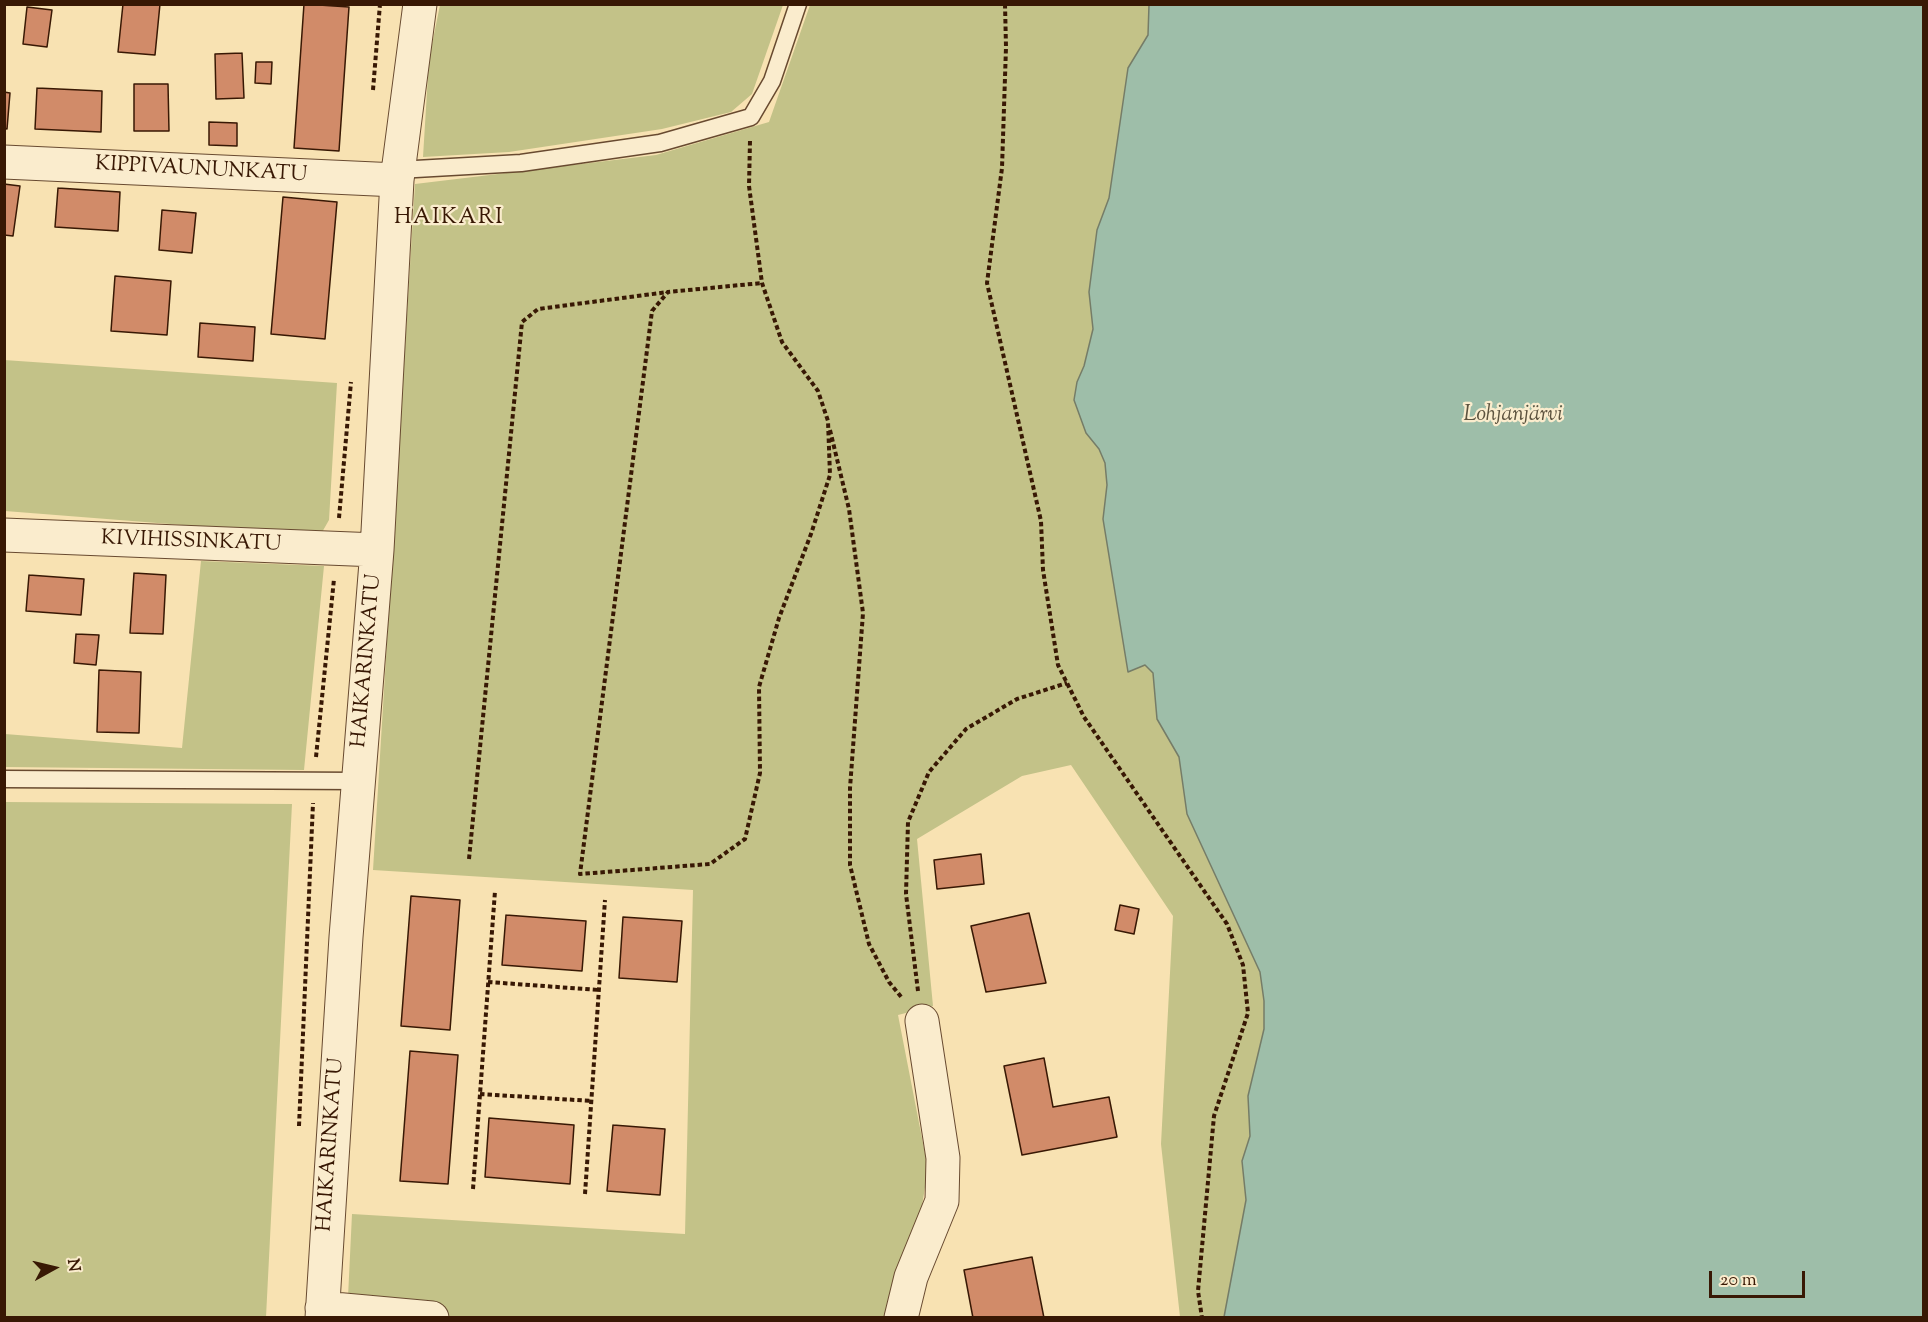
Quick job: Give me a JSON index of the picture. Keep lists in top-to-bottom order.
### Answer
{
  "streets": {
    "street": ["KIPPIVAUNUNKATU", "KIVIHISSINKATU", "HAIKARINKATU"]
  },
  "crossings": [
    ["KIPPIVAUNUNKATU", "HAIKARINKATU"],
    ["KIVIHISSINKATU", "HAIKARINKATU"]
  ],
  "districts": ["HAIKARI"],
  "water": ["Lohjanjärvi"],
  "scale_bar": "20 m",
  "north": "right"
}
